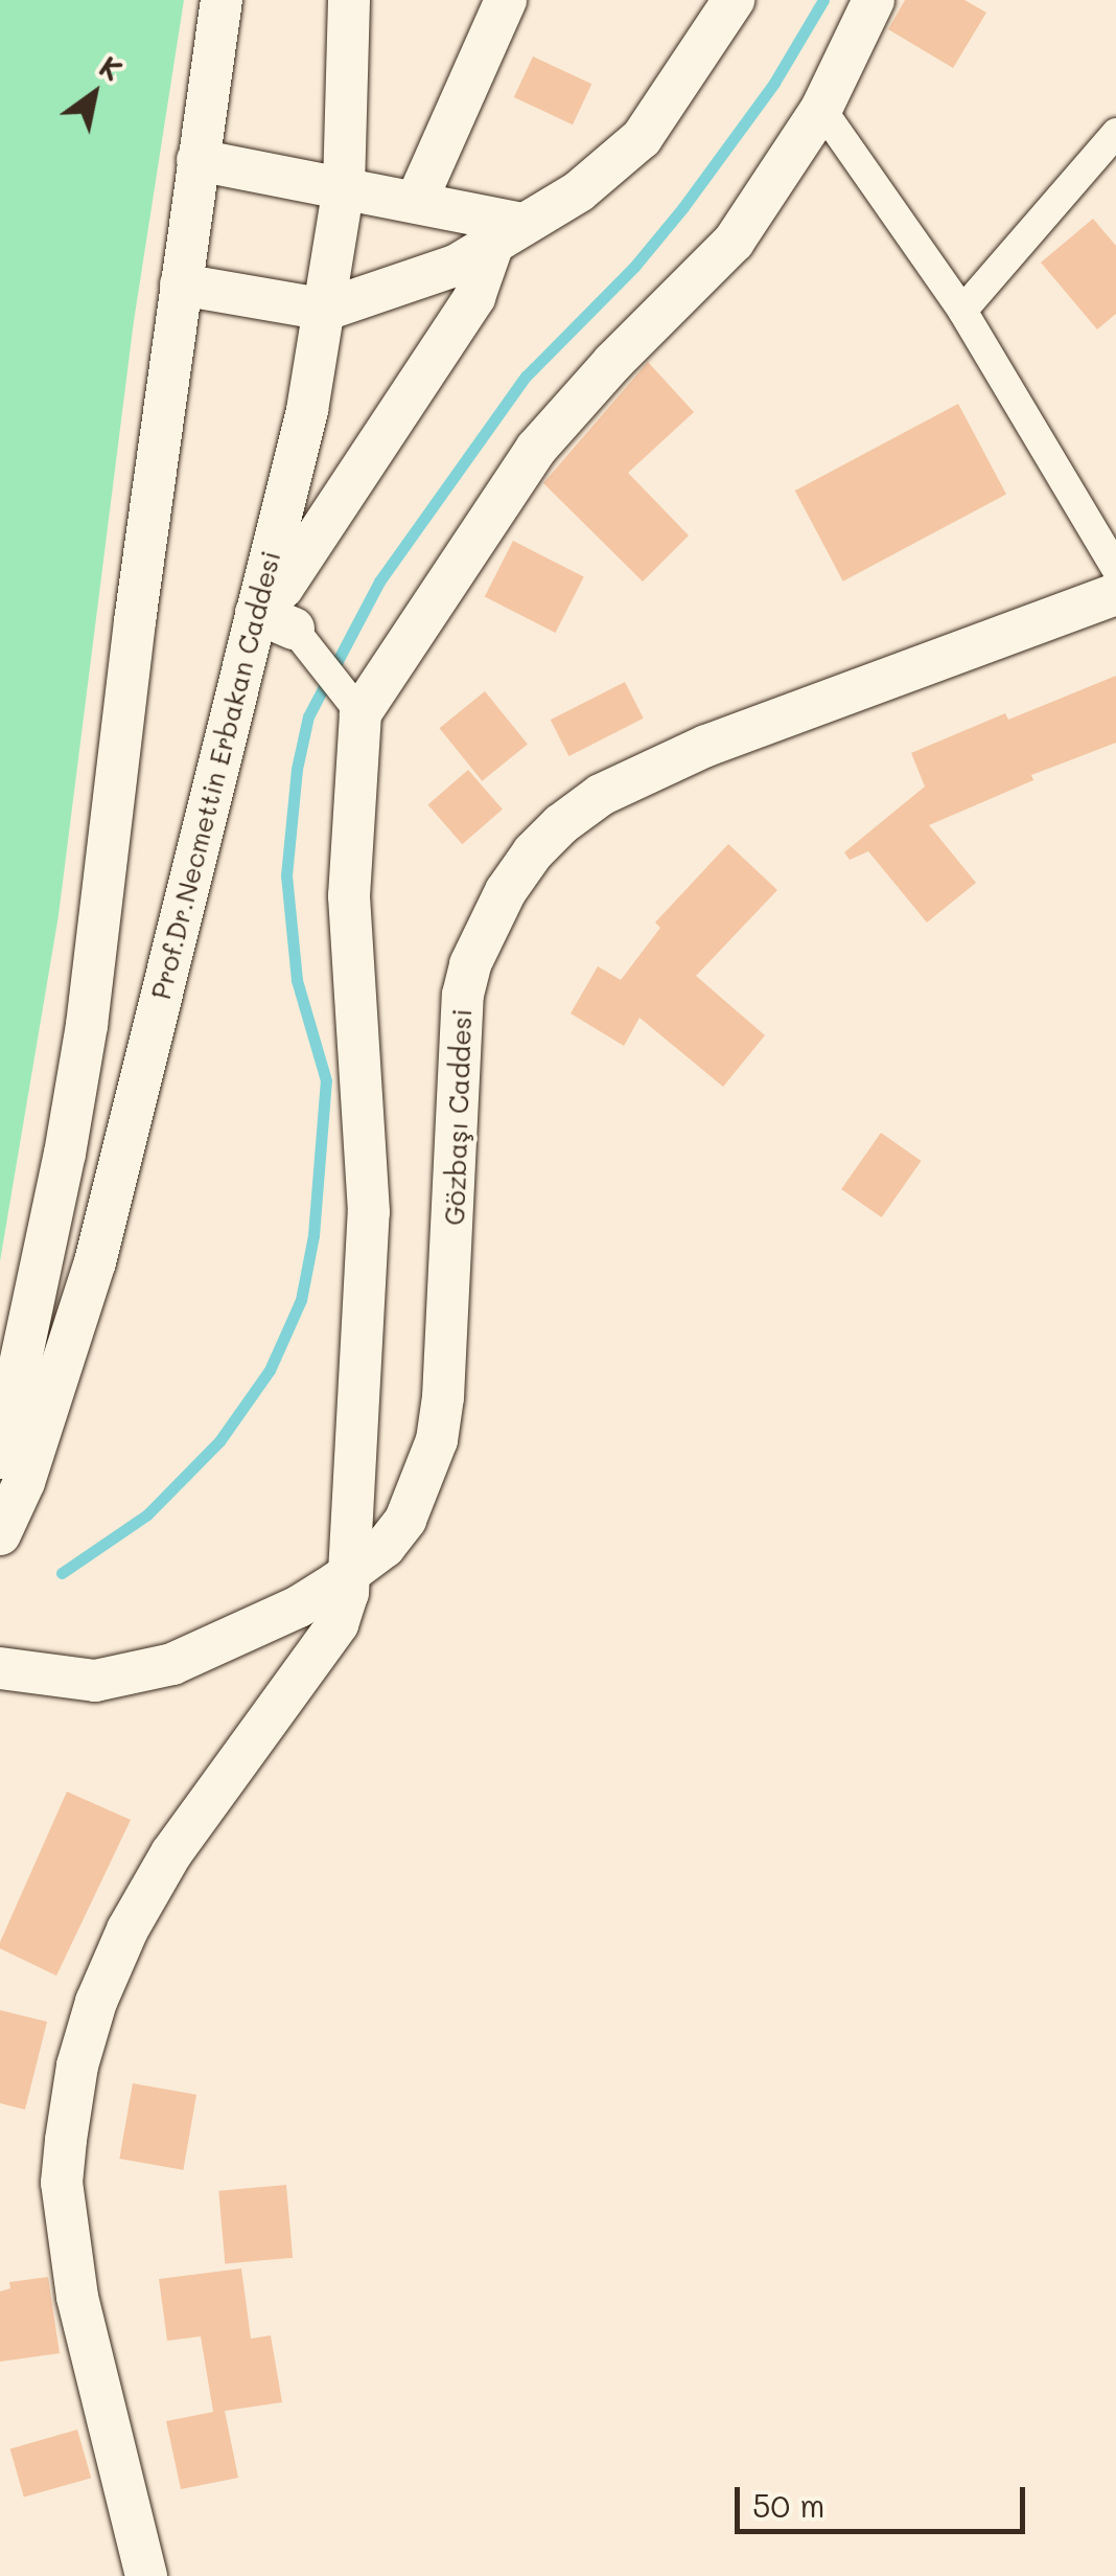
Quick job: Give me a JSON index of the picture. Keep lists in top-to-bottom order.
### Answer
{
  "streets": {
    "street": ["Prof.Dr.Necmettin Erbakan Caddesi", "Gözbaşı Caddesi"]
  },
  "scale_bar": "50 m",
  "north": "top right"
}
